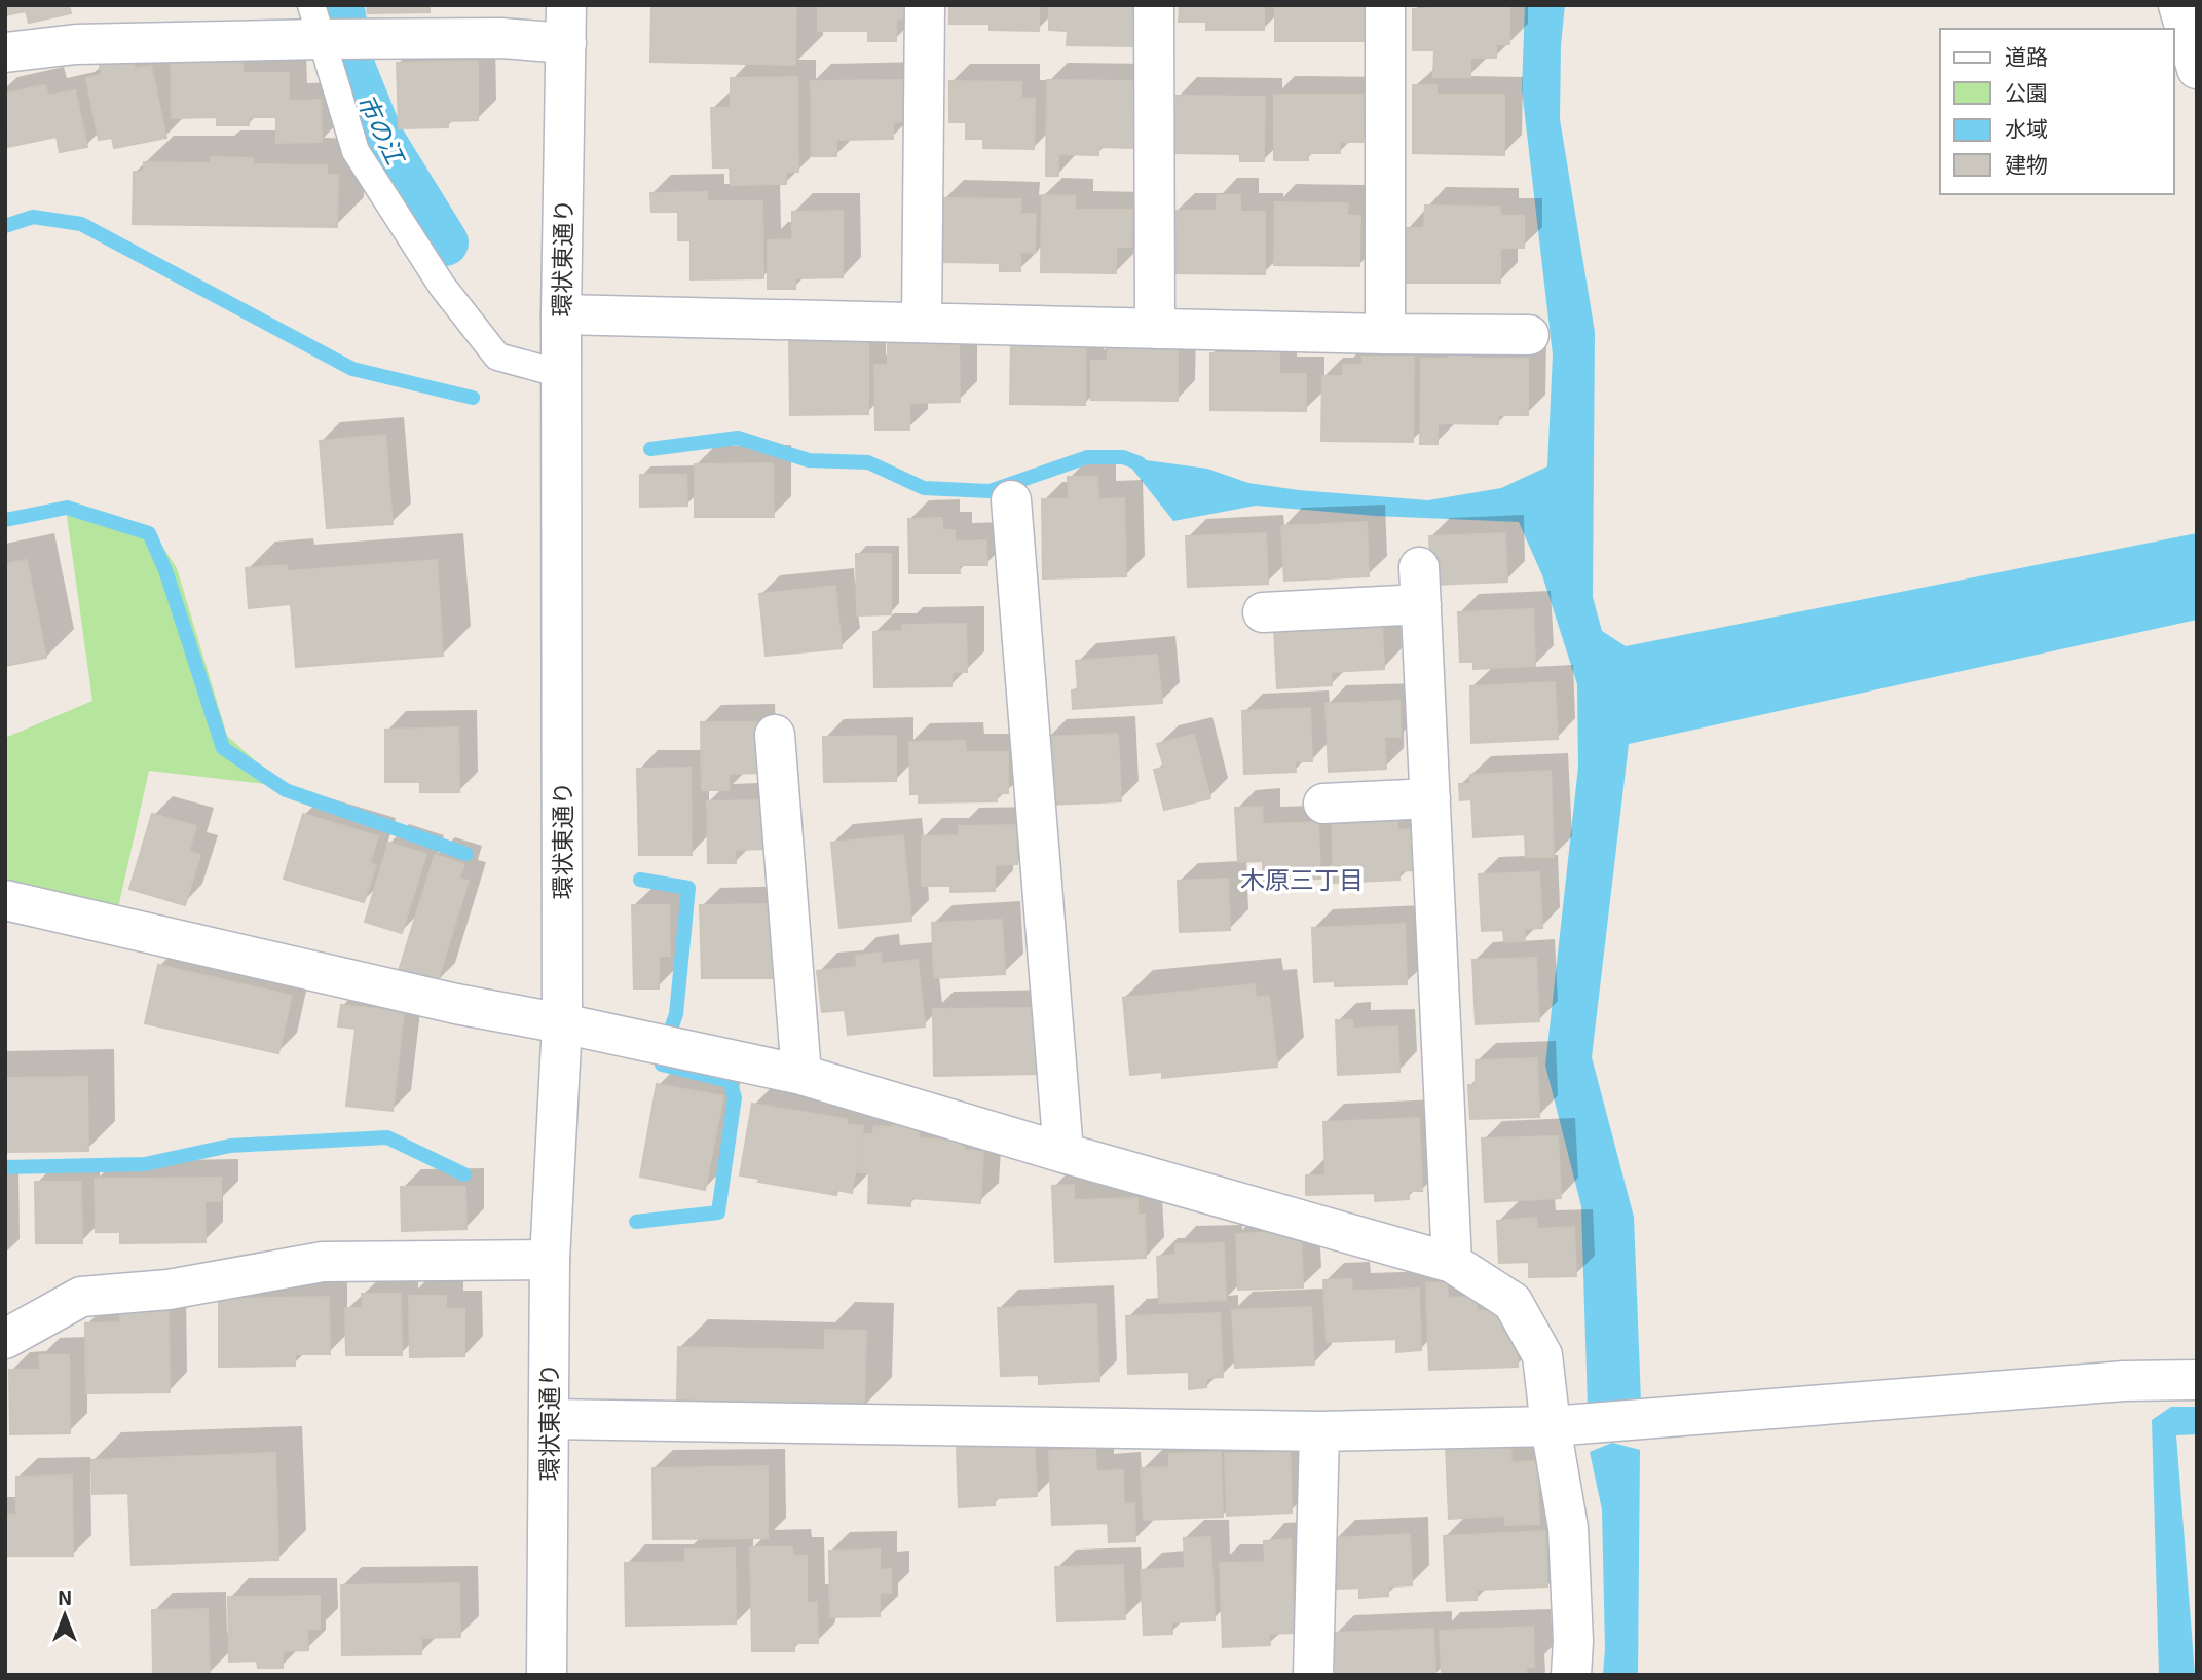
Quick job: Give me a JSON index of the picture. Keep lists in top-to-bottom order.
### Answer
{
  "streets": {
    "street": ["環状東通り"]
  },
  "districts": ["木原三丁目"],
  "water": ["市の江"],
  "legend": [
    "道路",
    "公園",
    "水域",
    "建物"
  ],
  "north": "top"
}
